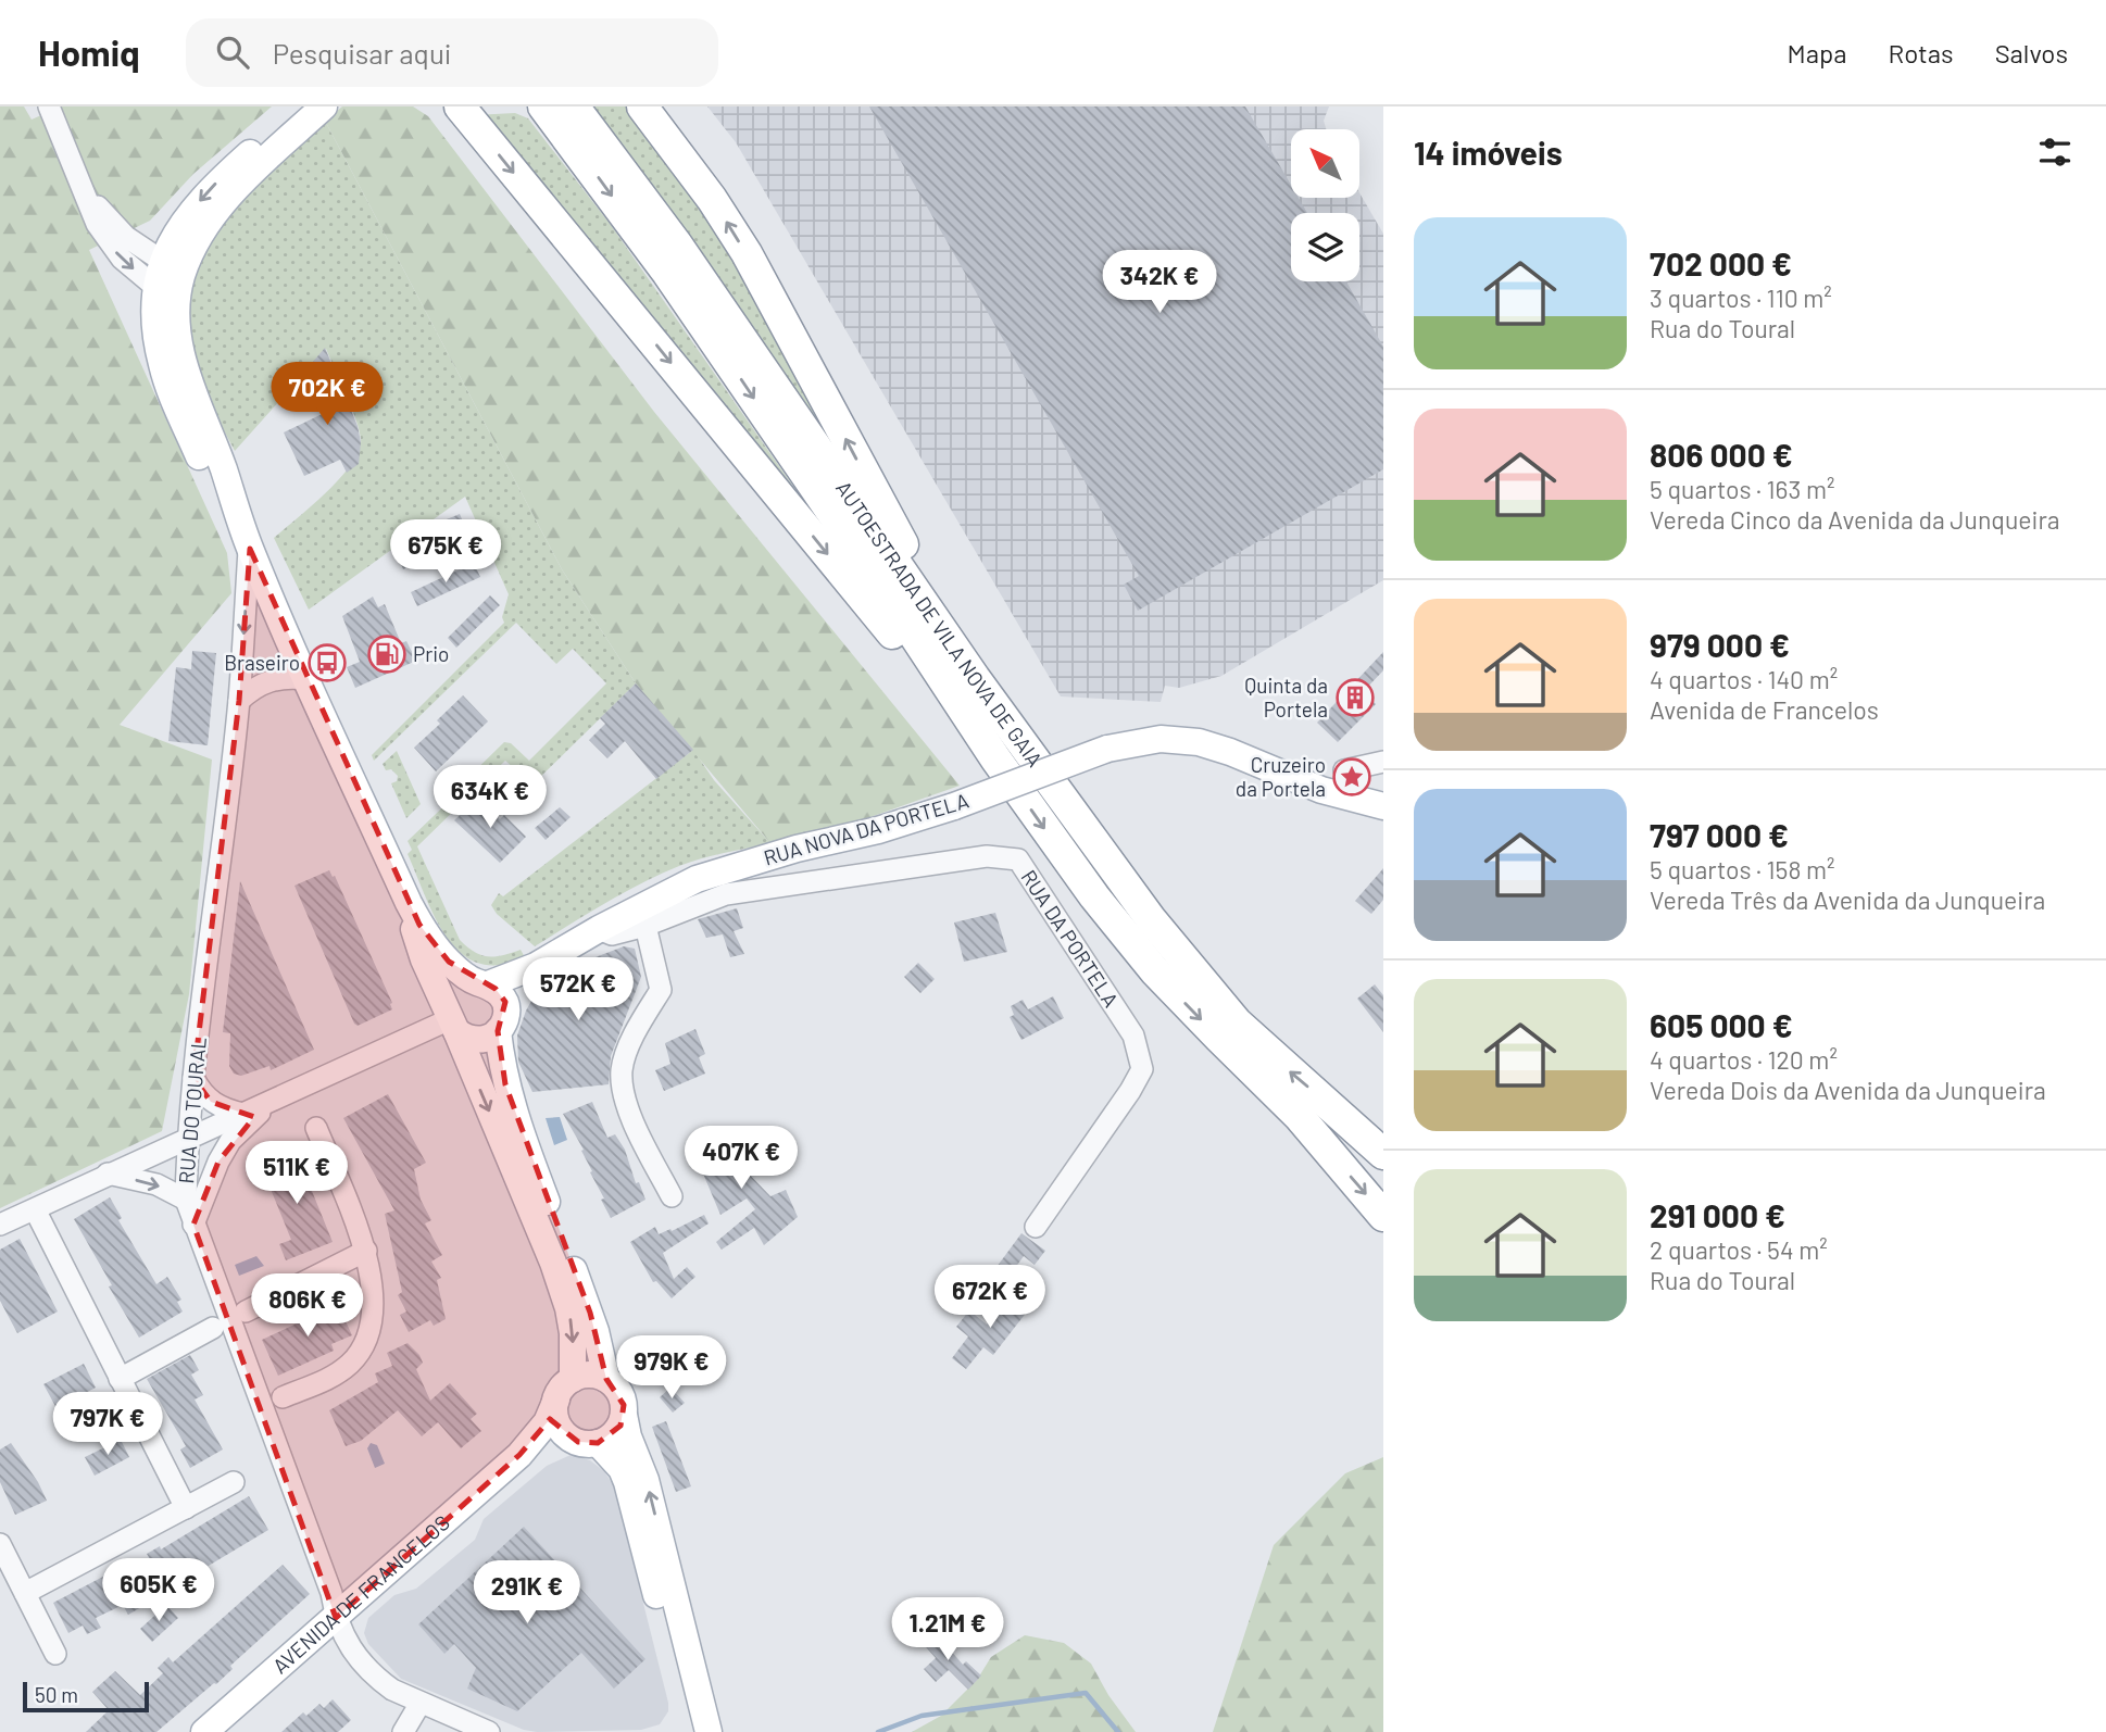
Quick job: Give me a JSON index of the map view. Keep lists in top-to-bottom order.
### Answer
{
  "streets": {
    "highway": ["AUTOESTRADA DE VILA NOVA DE GAIA"],
    "main road": ["RUA NOVA DA PORTELA", "AVENIDA DE FRANCELOS"],
    "street": ["RUA DA PORTELA", "RUA DO TOURAL"]
  },
  "crossings": [
    ["RUA NOVA DA PORTELA", "RUA DA PORTELA"],
    ["RUA DO TOURAL", "AVENIDA DE FRANCELOS"]
  ],
  "places": {
    "fuel station": ["Prio"],
    "bus stop": ["Braseiro"],
    "building": ["Quinta da Portela"],
    "place": ["Cruzeiro da Portela"]
  },
  "scale_bar": "50 m",
  "north": "top left",
  "page": {
    "header": "Homiq",
    "search": "Pesquisar aqui",
    "nav": ["Mapa", "Rotas", "Salvos"],
    "heading": "14 imóveis",
    "list": [
      {
        "name": "702 000 €",
        "note": "3 quartos · 110 m² · Rua do Toural"
      },
      {
        "name": "806 000 €",
        "note": "5 quartos · 163 m² · Vereda Cinco da Avenida da Junqueira"
      },
      {
        "name": "979 000 €",
        "note": "4 quartos · 140 m² · Avenida de Francelos"
      },
      {
        "name": "797 000 €",
        "note": "5 quartos · 158 m² · Vereda Três da Avenida da Junqueira"
      },
      {
        "name": "605 000 €",
        "note": "4 quartos · 120 m² · Vereda Dois da Avenida da Junqueira"
      },
      {
        "name": "291 000 €",
        "note": "2 quartos · 54 m² · Rua do Toural"
      }
    ],
    "price": [
      "342K €",
      "702K €",
      "675K €",
      "634K €",
      "572K €",
      "407K €",
      "511K €",
      "672K €",
      "806K €",
      "979K €",
      "797K €",
      "605K €",
      "291K €",
      "1.21M €"
    ],
    "scale": "50 m"
  }
}
